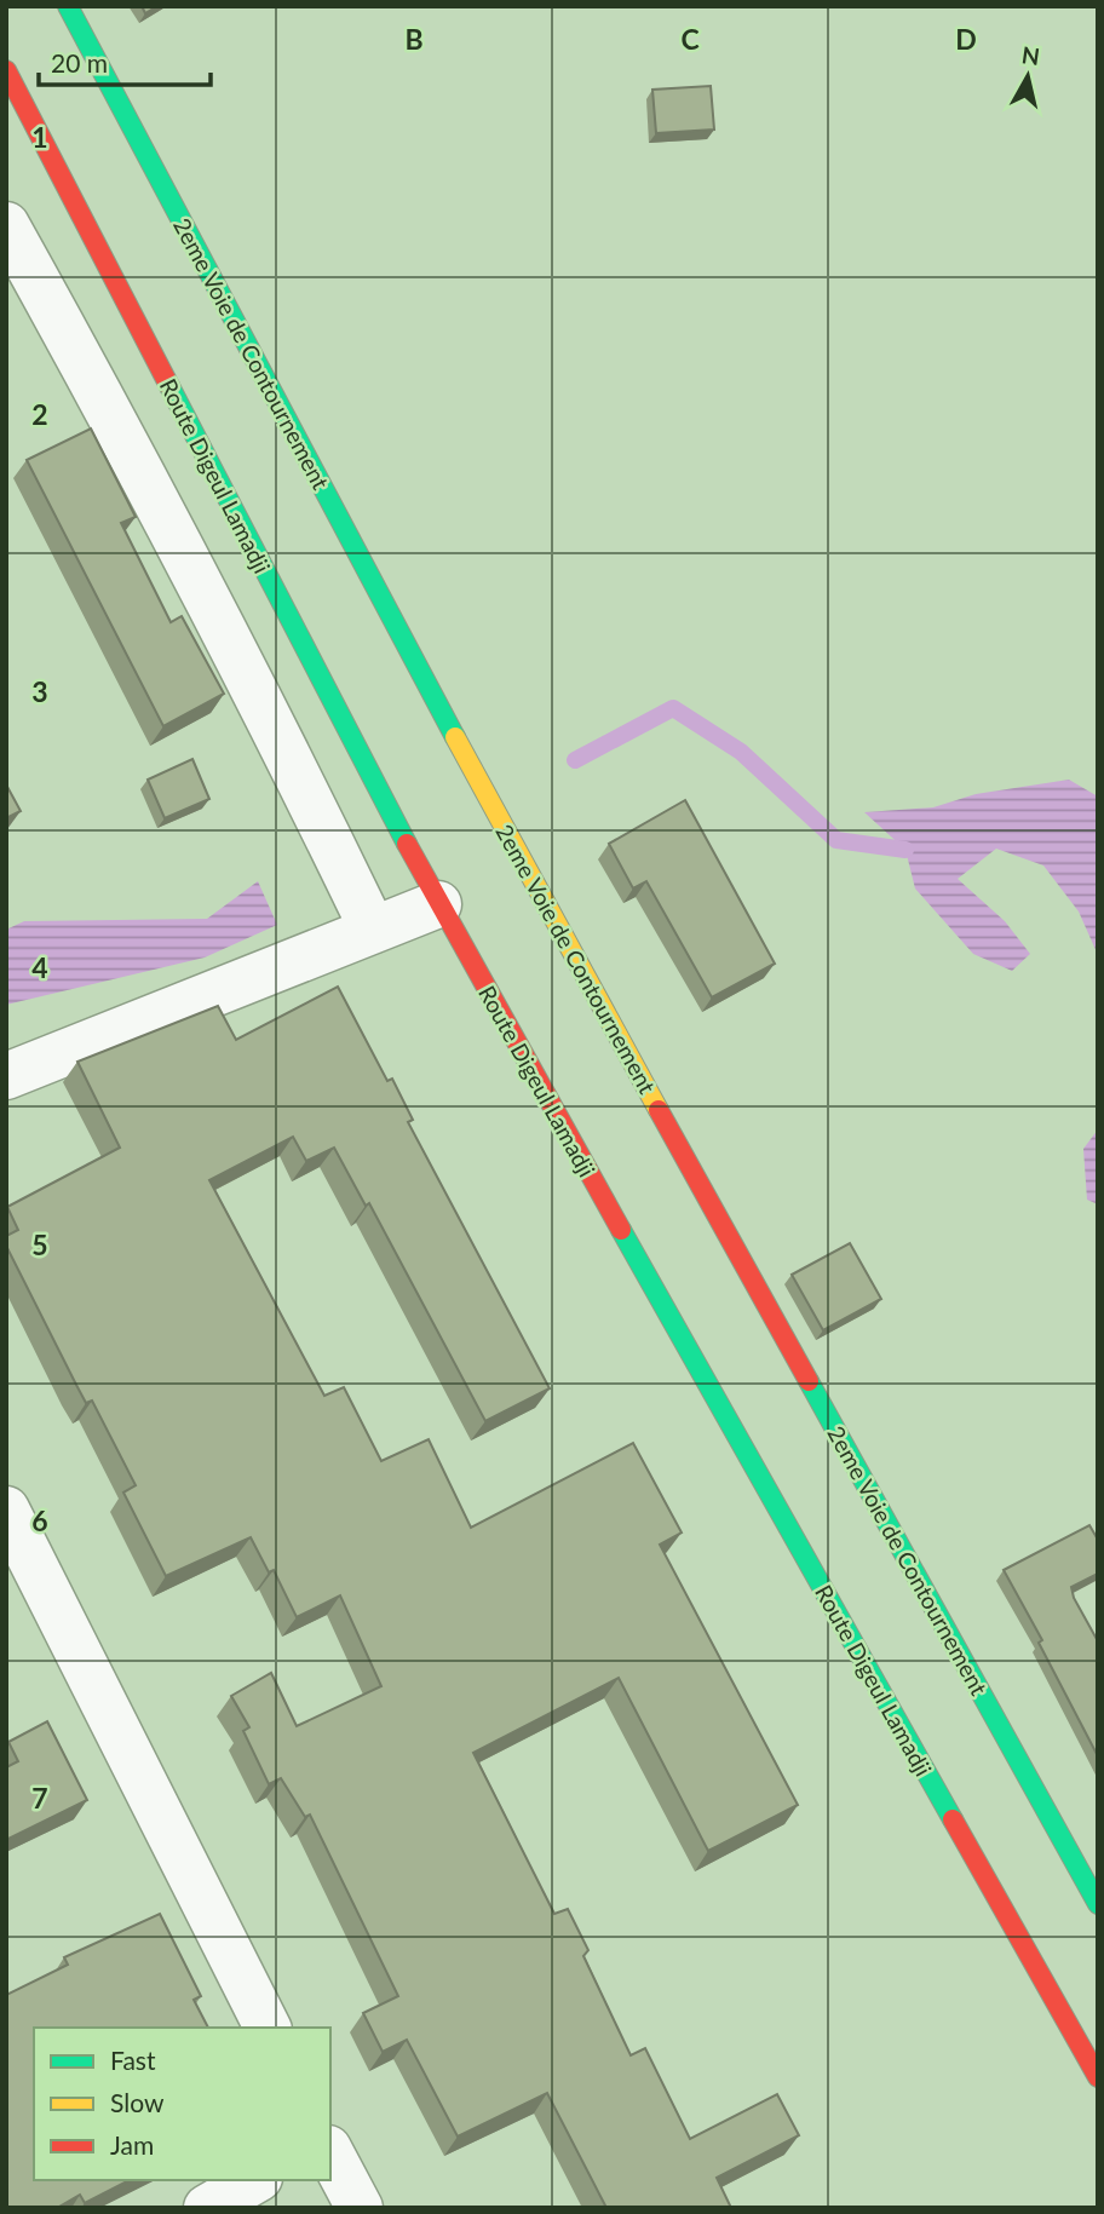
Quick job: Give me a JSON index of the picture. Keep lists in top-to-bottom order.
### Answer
{
  "streets": {
    "main road": ["2eme Voie de Contournement", "Route Digeul Lamadji"]
  },
  "legend": ["Fast", "Slow", "Jam"],
  "scale_bar": "20 m",
  "north": "top",
  "grid": {
    "columns": ["B", "C", "D"],
    "rows": [
      "1",
      "2",
      "3",
      "4",
      "5",
      "6",
      "7"
    ]
  }
}
